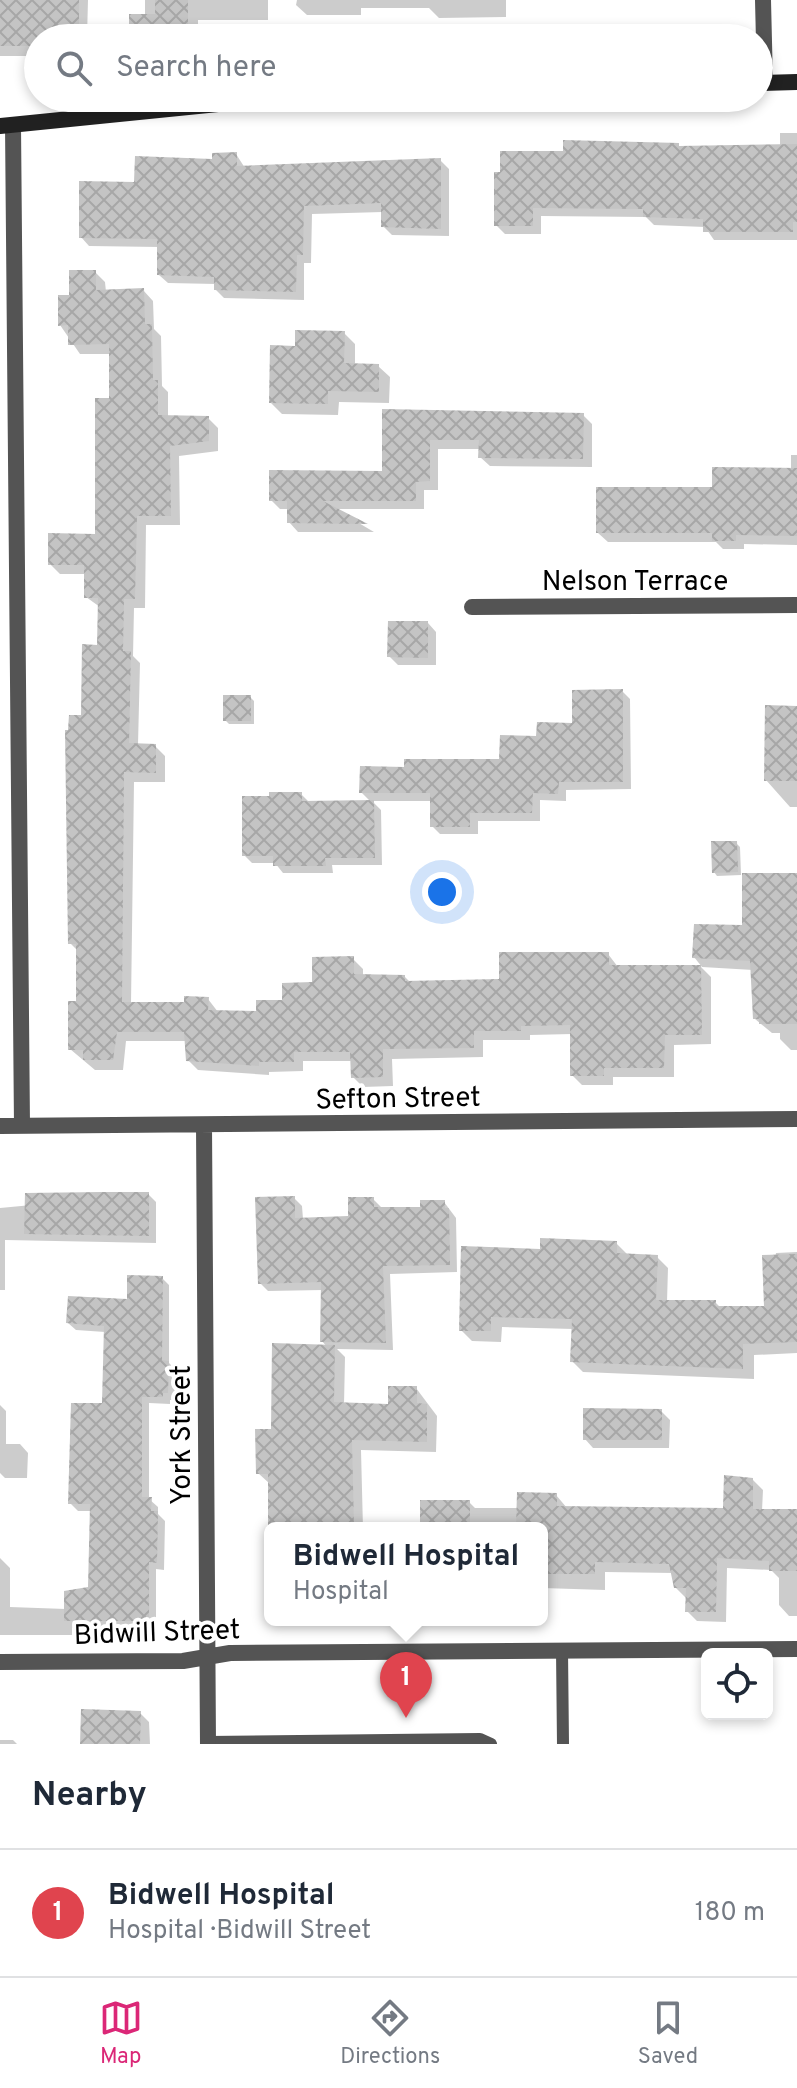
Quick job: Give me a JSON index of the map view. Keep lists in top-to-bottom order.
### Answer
{
  "streets": {
    "street": [
      "Nelson Terrace",
      "Sefton Street",
      "York Street",
      "Bidwill Street"
    ]
  },
  "crossings": [
    ["Sefton Street", "York Street"],
    ["York Street", "Bidwill Street"]
  ],
  "page": {
    "search": "Search here",
    "popup": ["Bidwell Hospital", "Hospital"],
    "pins": "1",
    "heading": "Nearby",
    "list": [
      {
        "mark": "1",
        "name": "Bidwell Hospital",
        "note": "Hospital · Bidwill Street",
        "value": "180 m"
      }
    ],
    "nav": ["Map", "Directions", "Saved"]
  }
}
